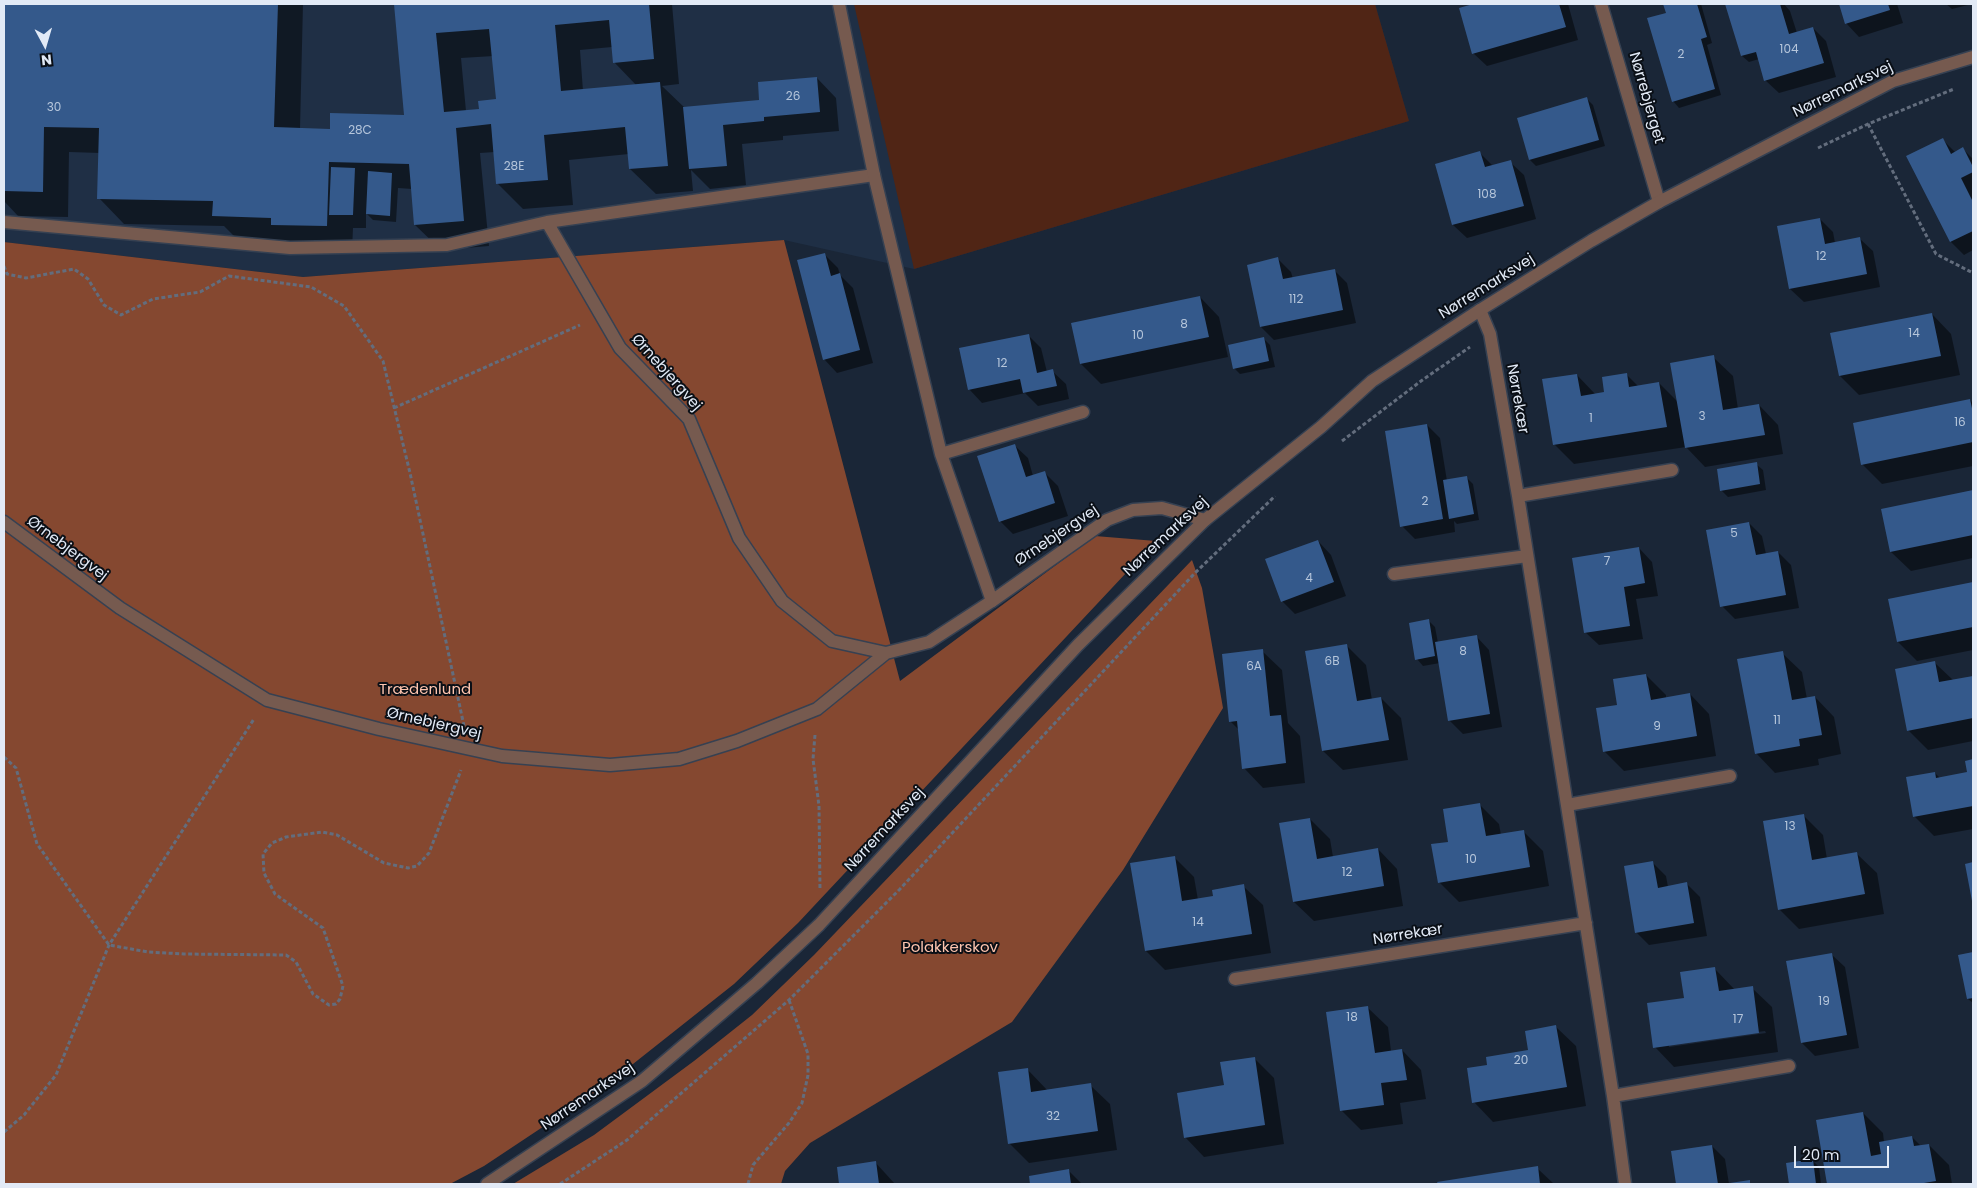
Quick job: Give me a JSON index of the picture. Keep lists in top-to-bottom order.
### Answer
{
  "streets": {
    "street": [
      "Nørremarksvej",
      "Nørrebjerget",
      "Ørnebjergvej",
      "Nørrekær"
    ]
  },
  "crossings": [
    ["Nørremarksvej", "Nørrebjerget"],
    ["Nørremarksvej", "Ørnebjergvej"],
    ["Nørremarksvej", "Nørrekær"]
  ],
  "parks": ["Trædenlund", "Polakkerskov"],
  "house_numbers": [
    "104",
    "2",
    "26",
    "30",
    "28C",
    "28E",
    "108",
    "12",
    "112",
    "8",
    "14",
    "10",
    "12",
    "3",
    "1",
    "16",
    "2",
    "5",
    "7",
    "4",
    "8",
    "6B",
    "6A",
    "11",
    "9",
    "13",
    "10",
    "12",
    "14",
    "19",
    "18",
    "17",
    "20",
    "32"
  ],
  "scale_bar": "20 m",
  "north": "bottom"
}
